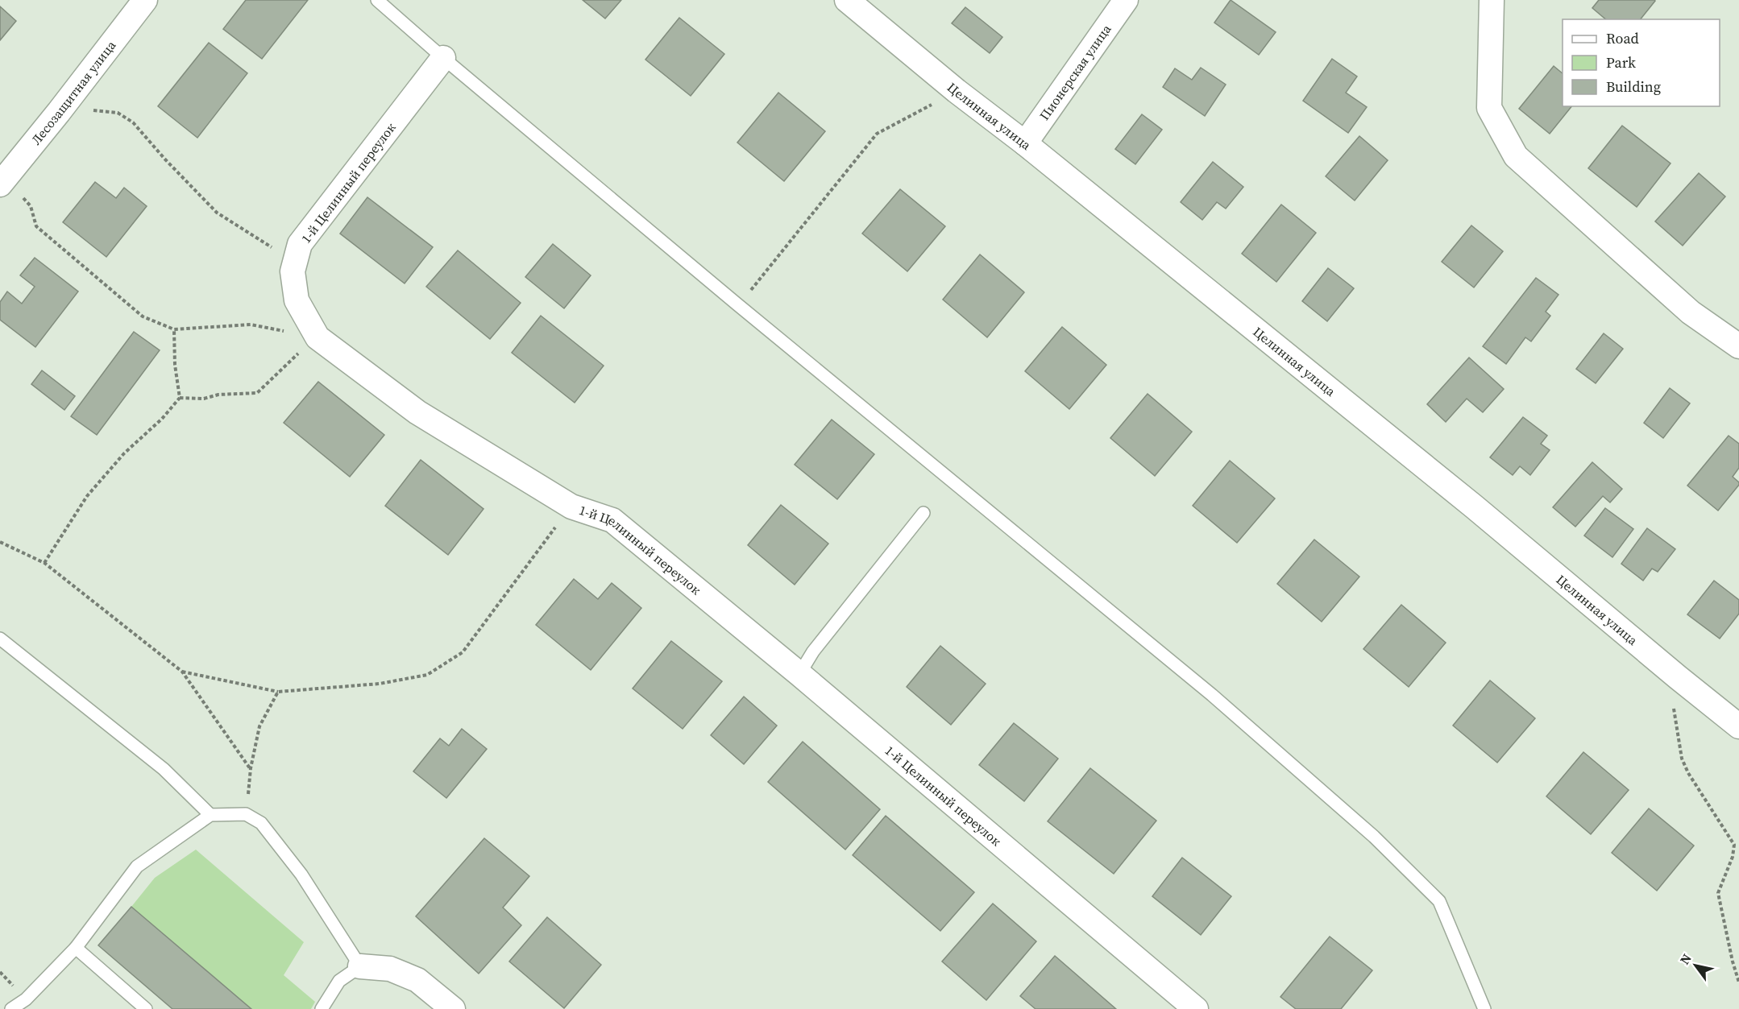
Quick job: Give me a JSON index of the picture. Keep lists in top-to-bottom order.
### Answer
{
  "streets": {
    "street": [
      "Пионерская улица",
      "Лесозащитная улица",
      "Целинная улица",
      "1-й Целинный переулок"
    ]
  },
  "crossings": [
    ["Пионерская улица", "Целинная улица"]
  ],
  "legend": ["Road", "Park", "Building"],
  "north": "top left"
}
